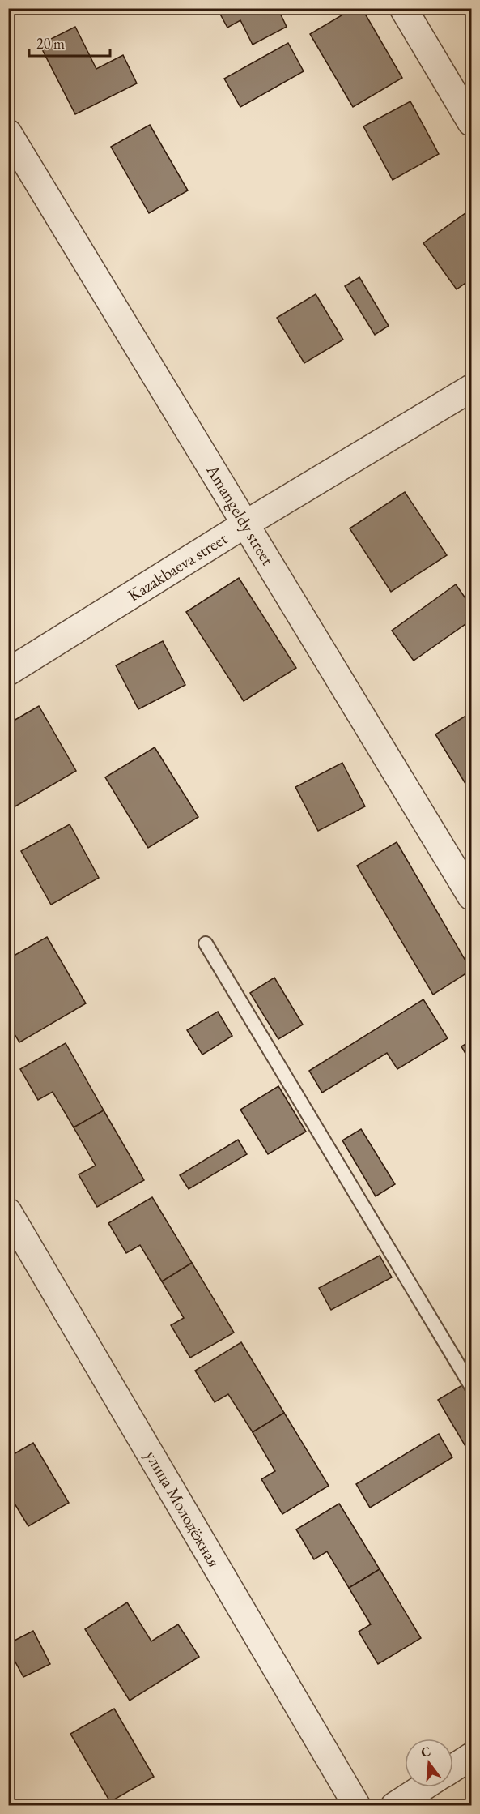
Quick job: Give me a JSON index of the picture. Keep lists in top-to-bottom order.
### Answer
{
  "streets": {
    "street": ["Amangeldy street", "Kazakbaeva street", "улица Молодёжная"]
  },
  "crossings": [
    ["Amangeldy street", "Kazakbaeva street"]
  ],
  "scale_bar": "20 m",
  "north": "top"
}
